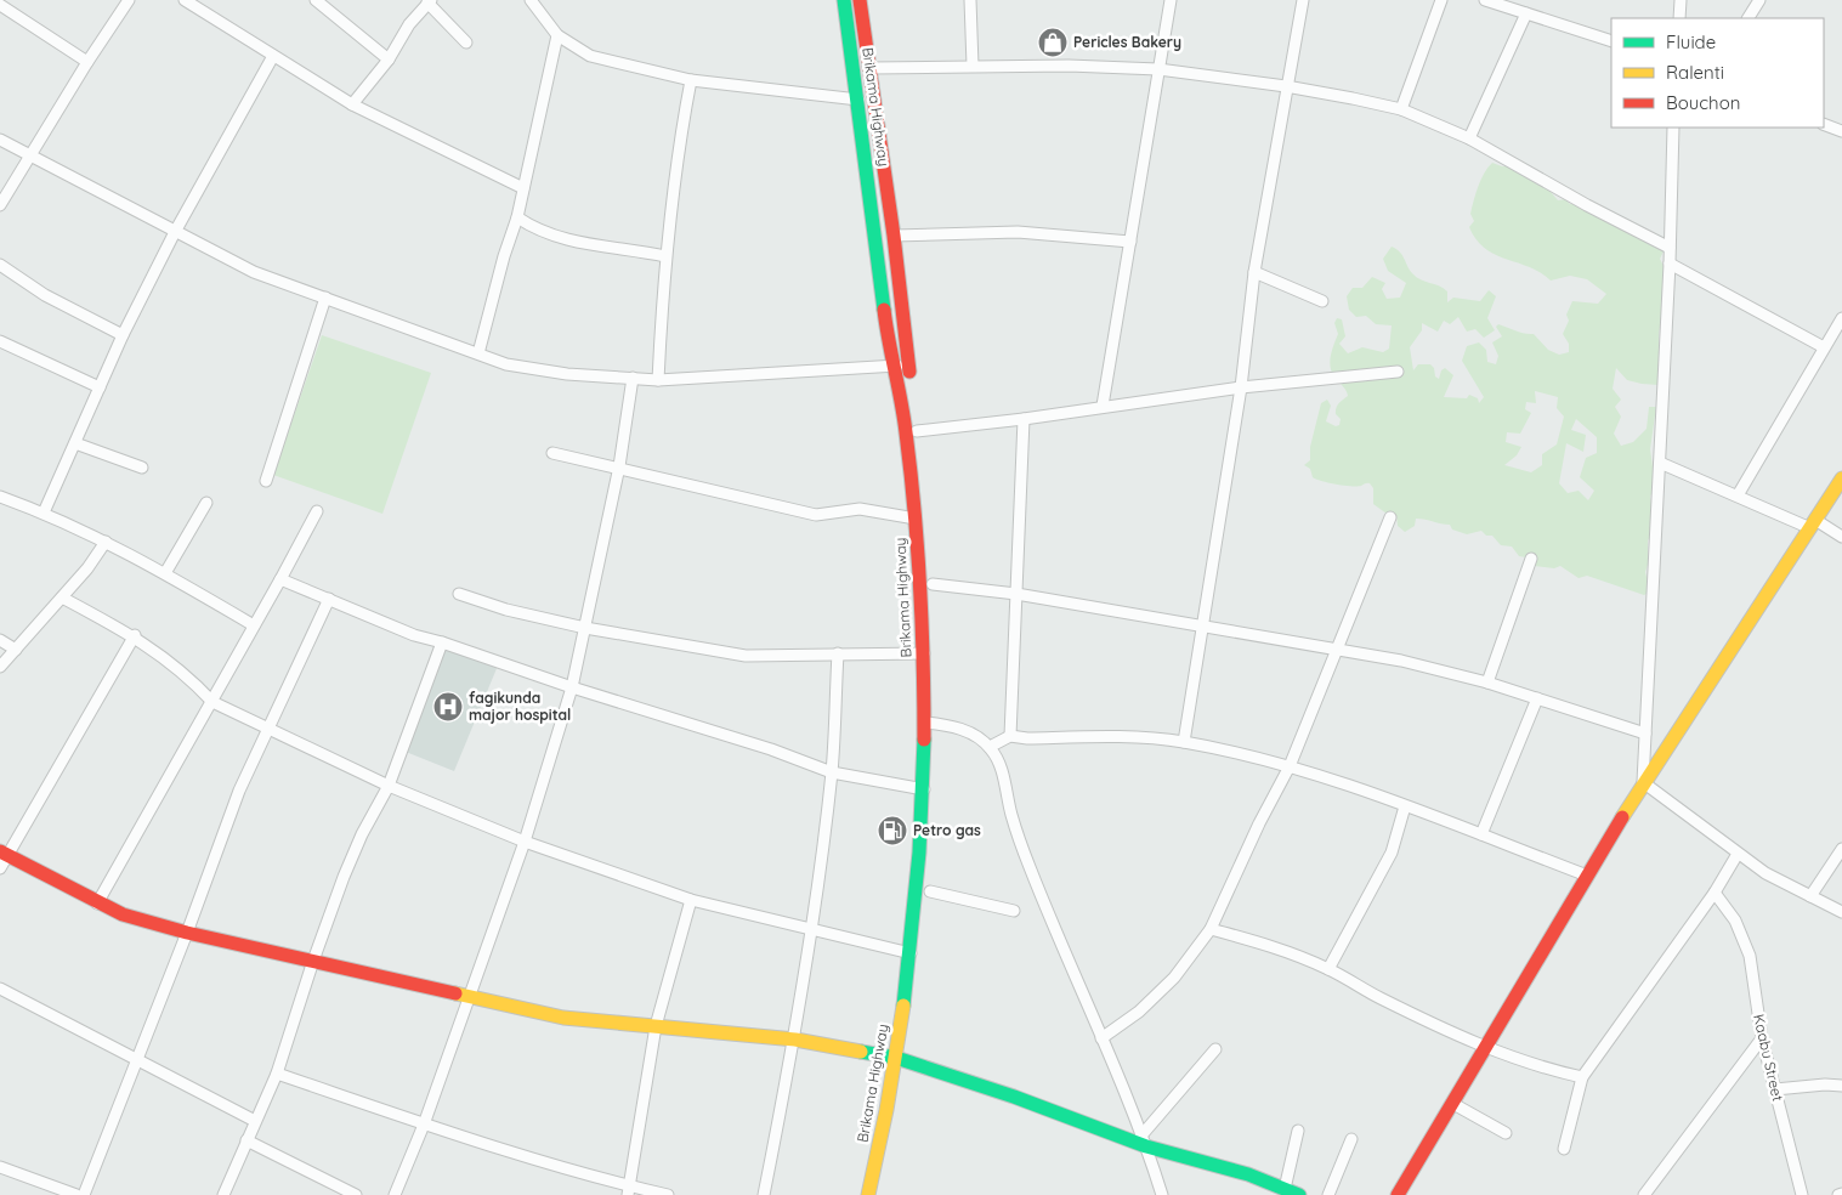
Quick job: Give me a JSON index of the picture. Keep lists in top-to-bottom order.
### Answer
{
  "streets": {
    "main road": ["Brikama Highway"],
    "street": ["Kaabu Street"]
  },
  "places": {
    "shop": ["Pericles Bakery"],
    "hospital": ["fagikunda major hospital"],
    "fuel station": ["Petro gas"]
  },
  "legend": ["Fluide", "Ralenti", "Bouchon"]
}
